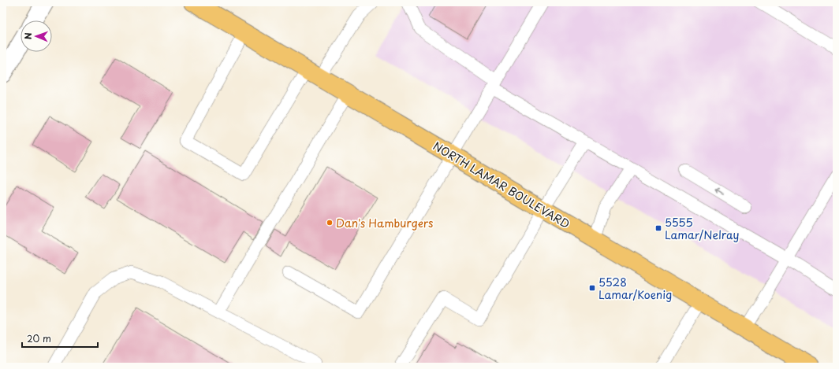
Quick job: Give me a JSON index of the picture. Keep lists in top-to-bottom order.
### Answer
{
  "streets": {
    "main road": ["NORTH LAMAR BOULEVARD"]
  },
  "places": {
    "other": ["Dan's Hamburgers"],
    "transit": ["5555 Lamar/Nelray", "5528 Lamar/Koenig"]
  },
  "scale_bar": "20 m",
  "north": "left"
}
